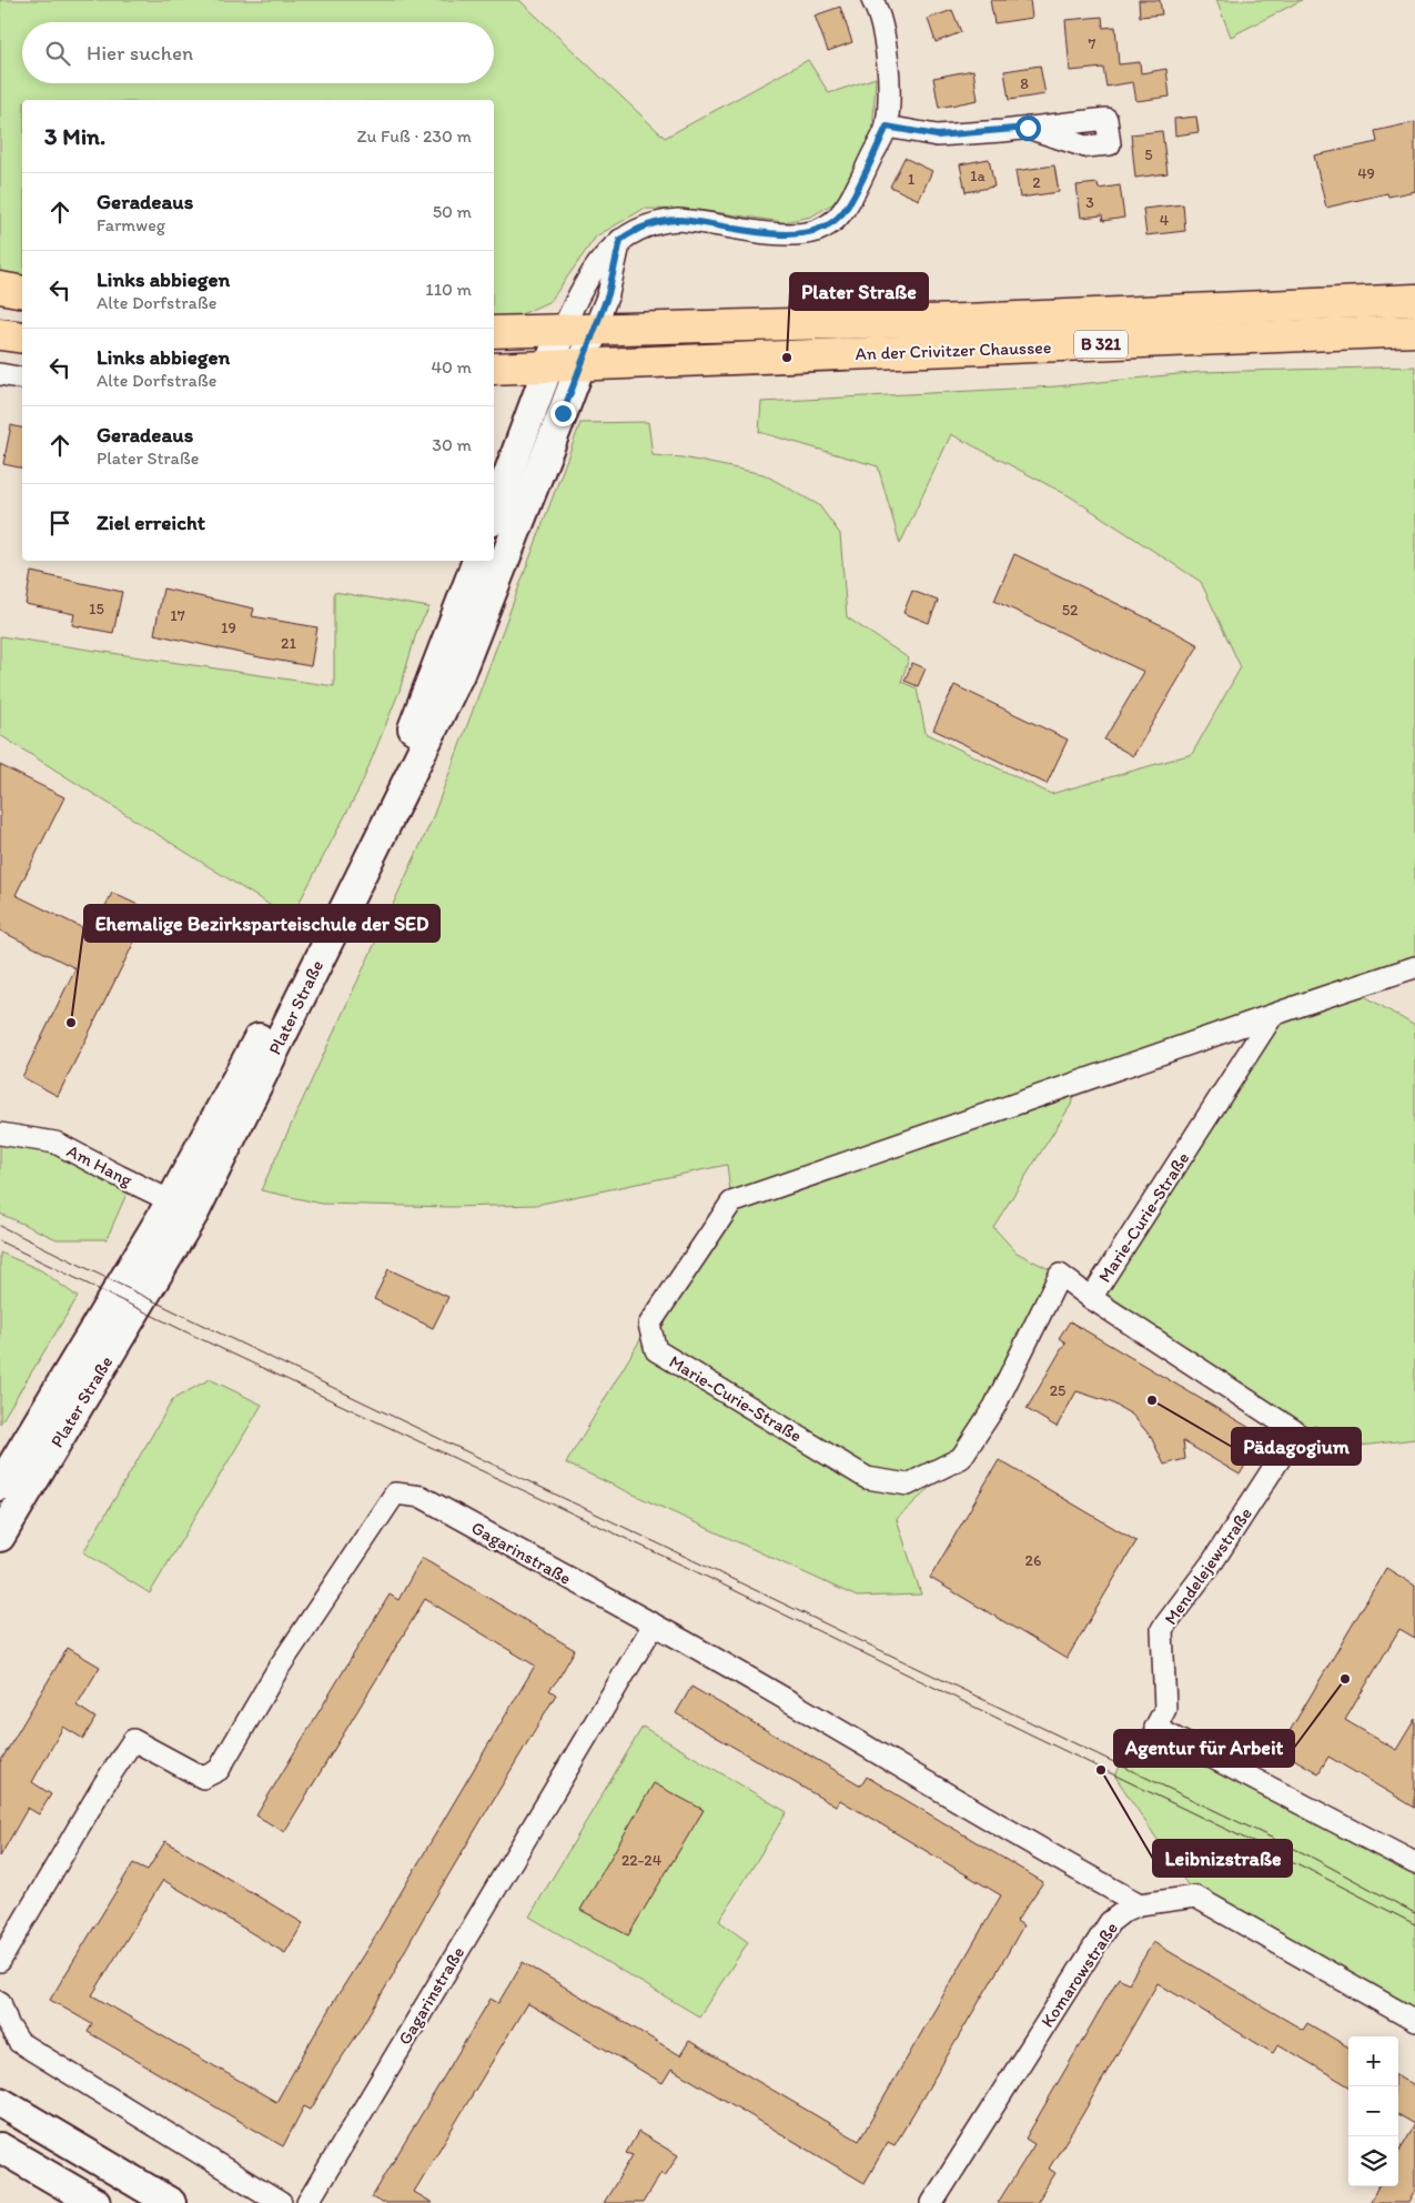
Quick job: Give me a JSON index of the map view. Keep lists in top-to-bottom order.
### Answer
{
  "streets": {
    "main road": ["B 321", "An der Crivitzer Chaussee"],
    "street": [
      "Plater Straße",
      "Am Hang",
      "Marie-Curie-Straße",
      "Gagarinstraße",
      "Mendelejewstraße",
      "Komarowstraße"
    ]
  },
  "crossings": [
    ["An der Crivitzer Chaussee", "Plater Straße"],
    ["Plater Straße", "Am Hang"],
    ["Marie-Curie-Straße", "Mendelejewstraße"]
  ],
  "places": [
    "Plater Straße",
    "Ehemalige Bezirksparteischule der SED",
    "Pädagogium",
    "Agentur für Arbeit",
    "Leibnizstraße"
  ],
  "house_numbers": [
    "7",
    "8",
    "5",
    "49",
    "1a",
    "1",
    "2",
    "3",
    "4",
    "15",
    "52",
    "17",
    "19",
    "21",
    "25",
    "26",
    "22-24"
  ],
  "page": {
    "search": "Hier suchen",
    "heading": ["3 Min.", "Zu Fuß · 230 m"],
    "list": [
      ["Geradeaus", "Farmweg", "50 m"],
      ["Links abbiegen", "Alte Dorfstraße", "110 m"],
      ["Links abbiegen", "Alte Dorfstraße", "40 m"],
      ["Geradeaus", "Plater Straße", "30 m"],
      "Ziel erreicht"
    ],
    "map_buttons": ["+", "−"]
  }
}
